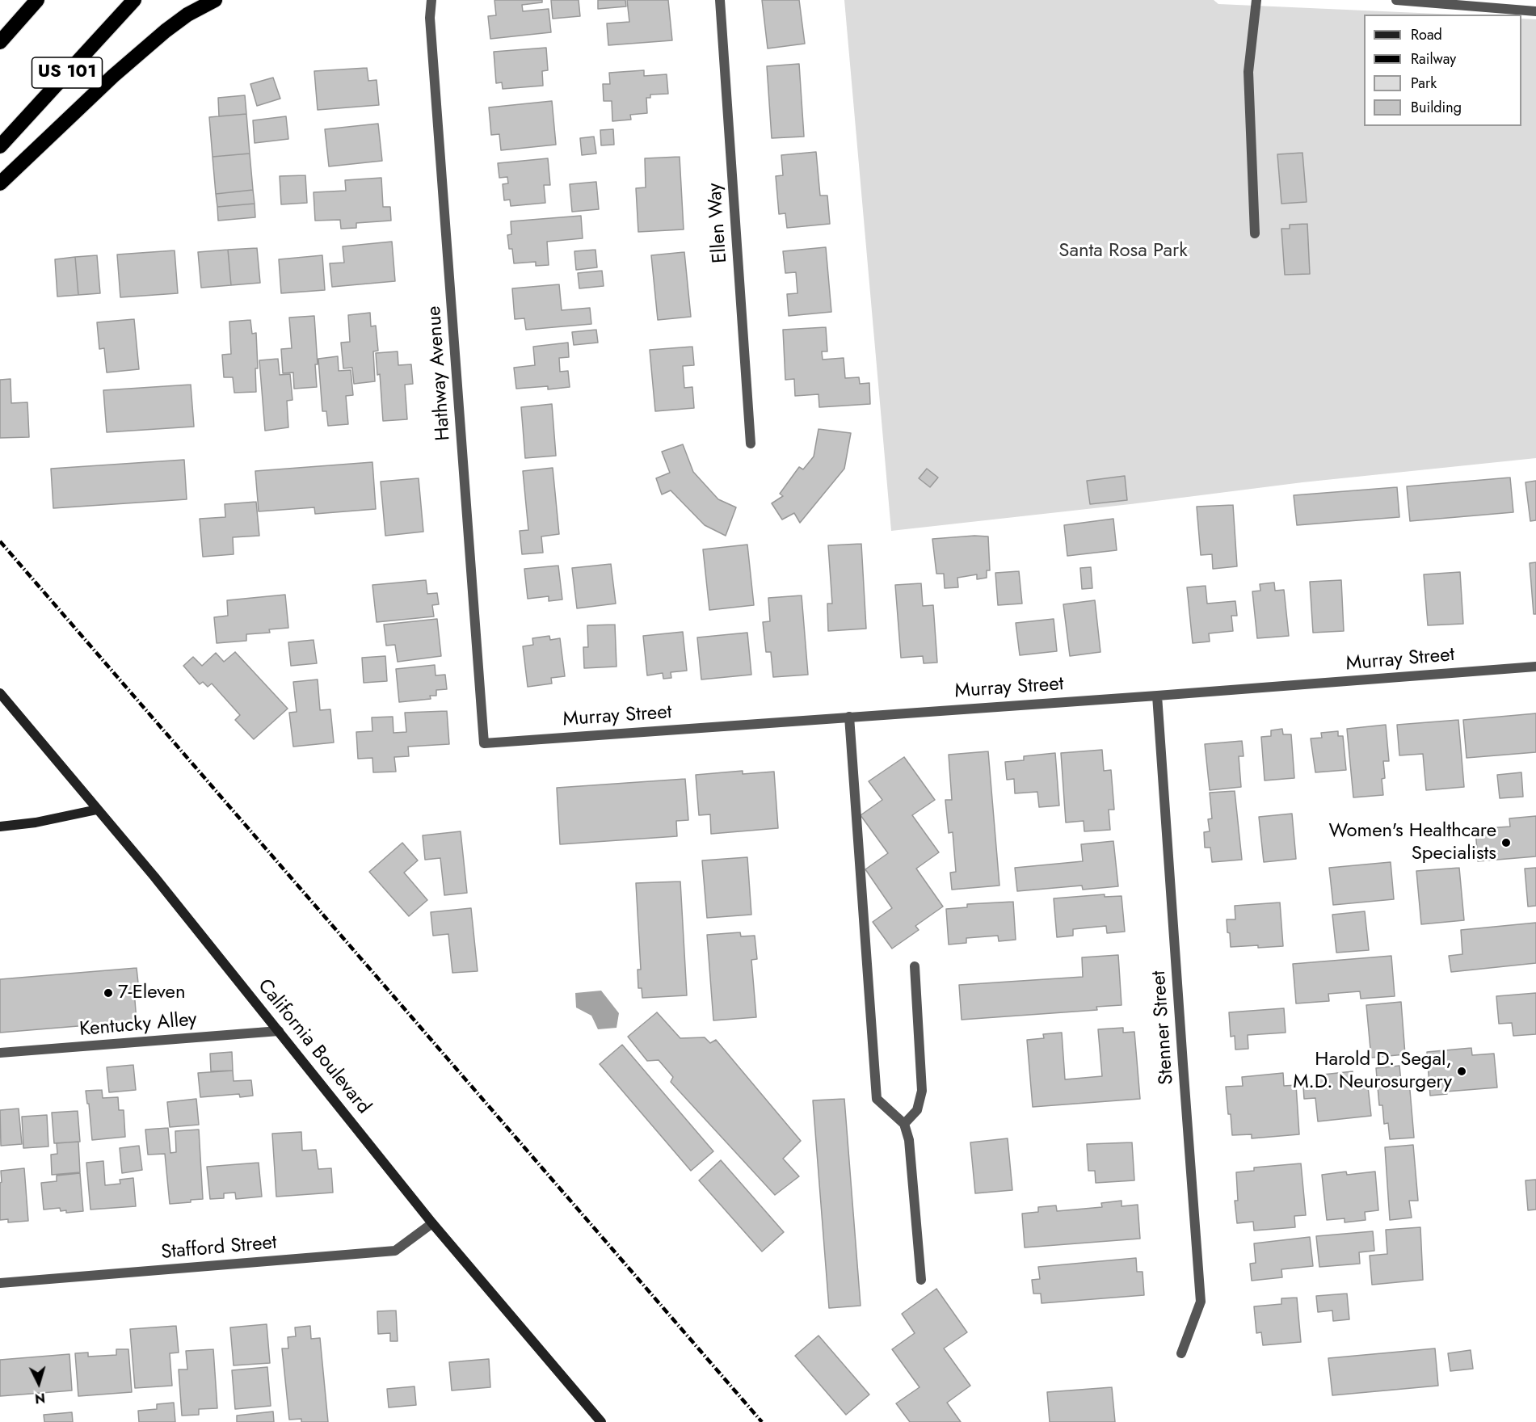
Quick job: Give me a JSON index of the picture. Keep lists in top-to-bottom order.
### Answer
{
  "streets": {
    "highway": ["US 101"],
    "street": [
      "Ellen Way",
      "Hathway Avenue",
      "Murray Street",
      "Kentucky Alley",
      "Stenner Street",
      "California Boulevard",
      "Stafford Street"
    ]
  },
  "crossings": [
    ["Hathway Avenue", "Murray Street"],
    ["Murray Street", "Stenner Street"],
    ["Kentucky Alley", "California Boulevard"],
    ["California Boulevard", "Stafford Street"]
  ],
  "parks": ["Santa Rosa Park"],
  "places": ["Women's Healthcare Specialists", "7-Eleven", "Harold D. Segal, M.D. Neurosurgery"],
  "legend": [
    "Road",
    "Railway",
    "Park",
    "Building"
  ],
  "north": "bottom"
}
